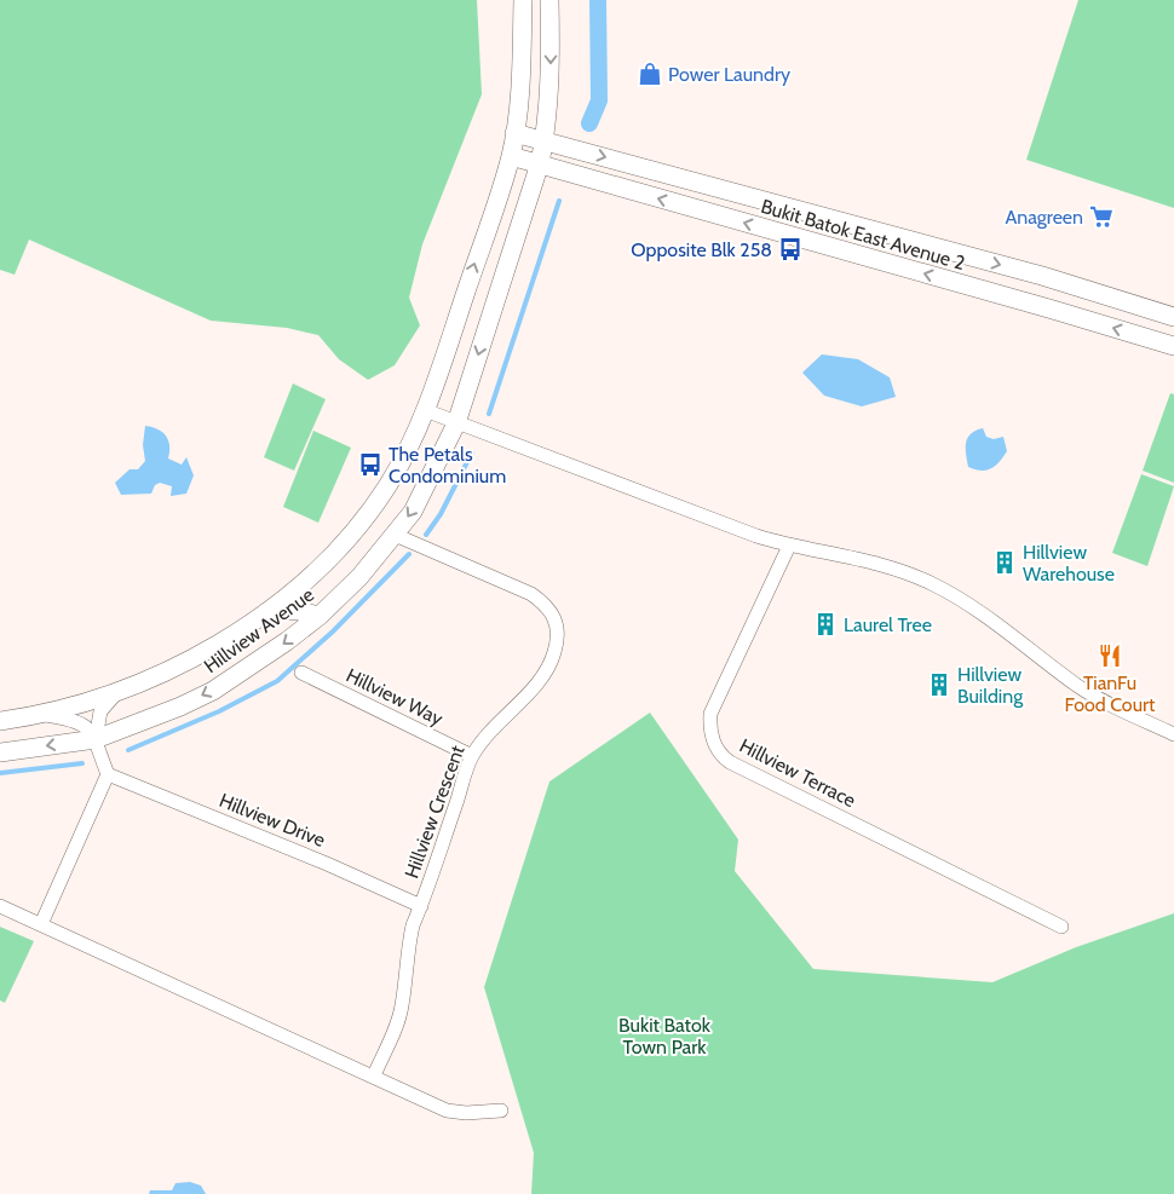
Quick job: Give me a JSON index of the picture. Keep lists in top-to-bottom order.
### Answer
{
  "streets": {
    "street": [
      "Bukit Batok East Avenue 2",
      "Hillview Avenue",
      "Hillview Way",
      "Hillview Terrace",
      "Hillview Crescent",
      "Hillview Drive"
    ]
  },
  "crossings": [
    ["Hillview Avenue", "Hillview Crescent"],
    ["Hillview Way", "Hillview Crescent"],
    ["Hillview Crescent", "Hillview Drive"]
  ],
  "parks": ["Bukit Batok Town Park"],
  "places": {
    "shop": ["Power Laundry"],
    "supermarket": ["Anagreen"],
    "bus stop": ["Opposite Blk 258", "The Petals Condominium"],
    "building": ["Hillview Warehouse", "Laurel Tree", "Hillview Building"],
    "restaurant": ["TianFu Food Court"]
  }
}
